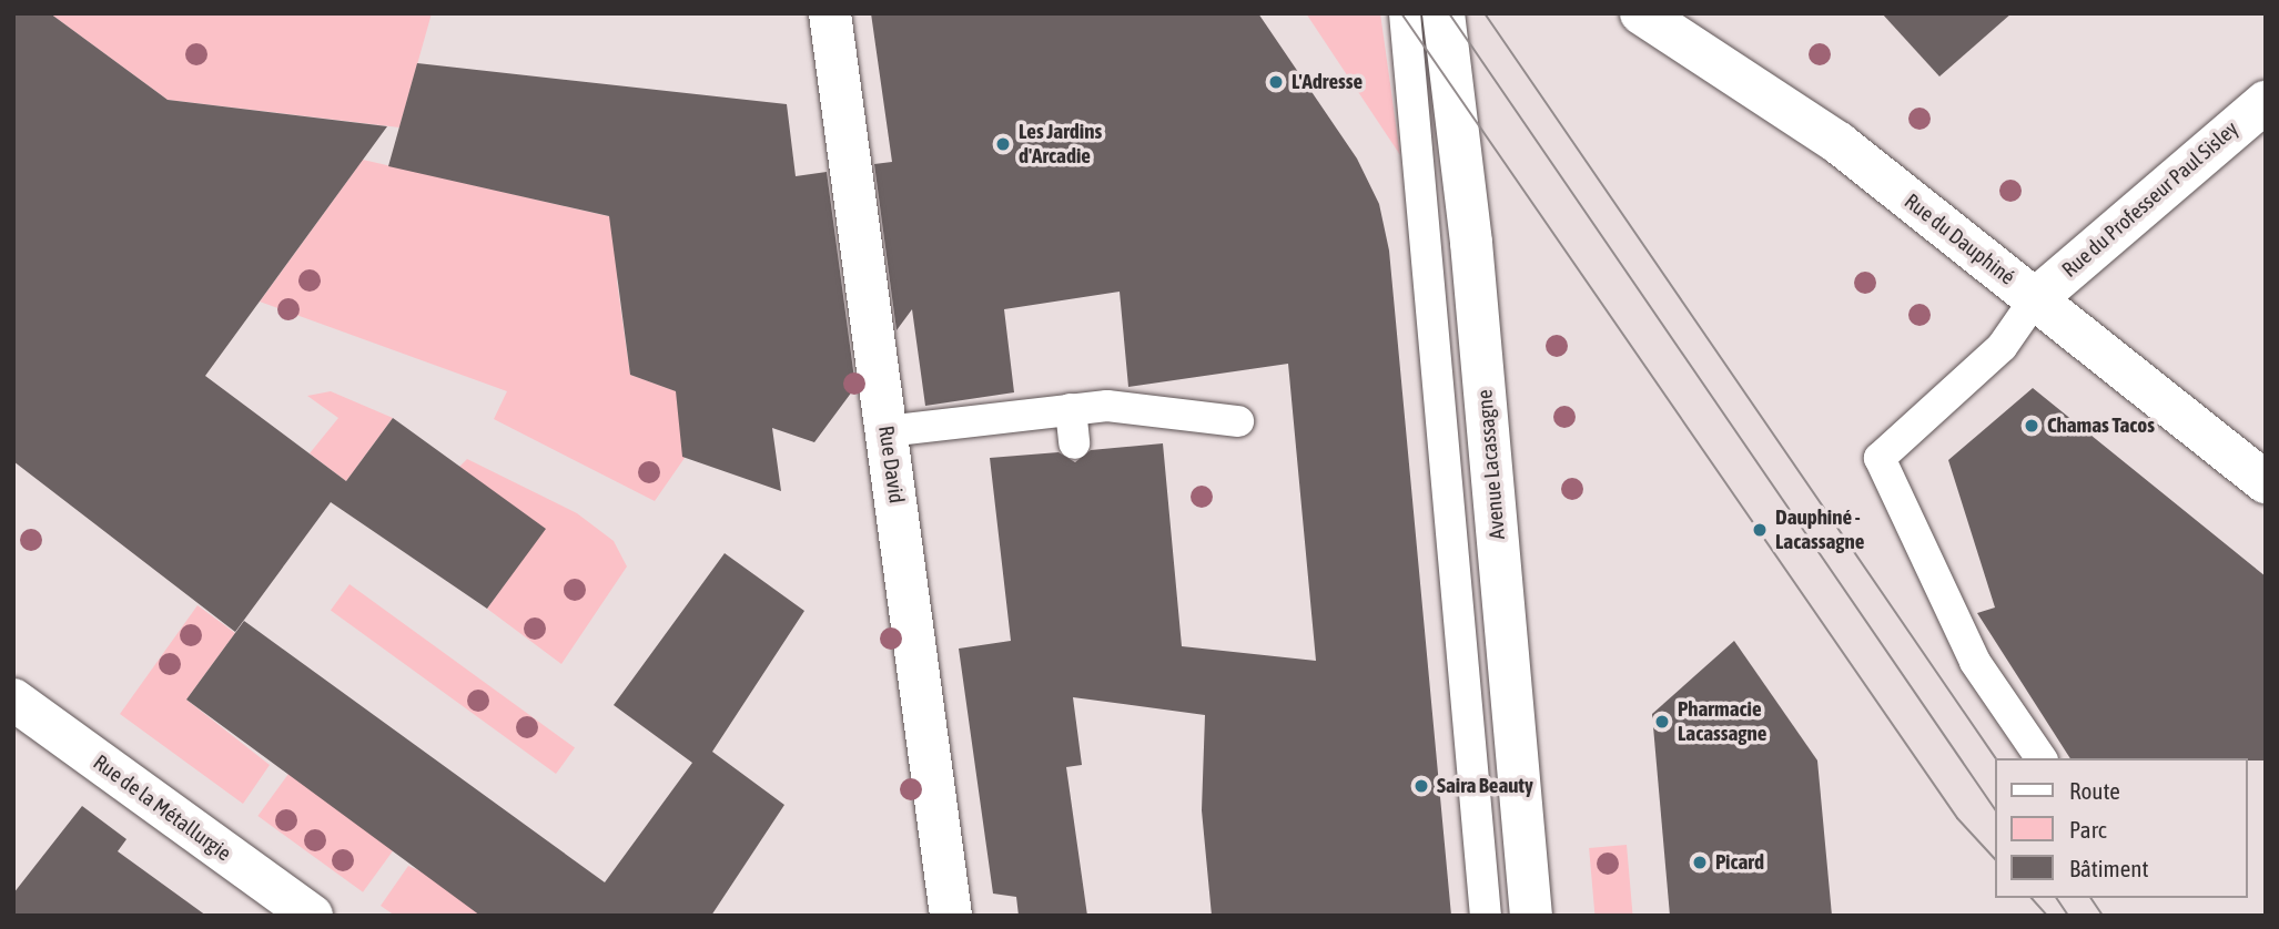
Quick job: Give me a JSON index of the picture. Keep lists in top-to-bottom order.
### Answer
{
  "streets": {
    "street": [
      "Rue du Professeur Paul Sisley",
      "Rue du Dauphiné",
      "Rue David",
      "Avenue Lacassagne",
      "Rue de la Métallurgie"
    ]
  },
  "crossings": [
    ["Rue du Professeur Paul Sisley", "Rue du Dauphiné"]
  ],
  "places": [
    "L'Adresse",
    "Les Jardins d'Arcadie",
    "Chamas Tacos",
    "Dauphiné - Lacassagne",
    "Pharmacie Lacassagne",
    "Saira Beauty",
    "Picard"
  ],
  "legend": ["Route", "Parc", "Bâtiment"]
}
